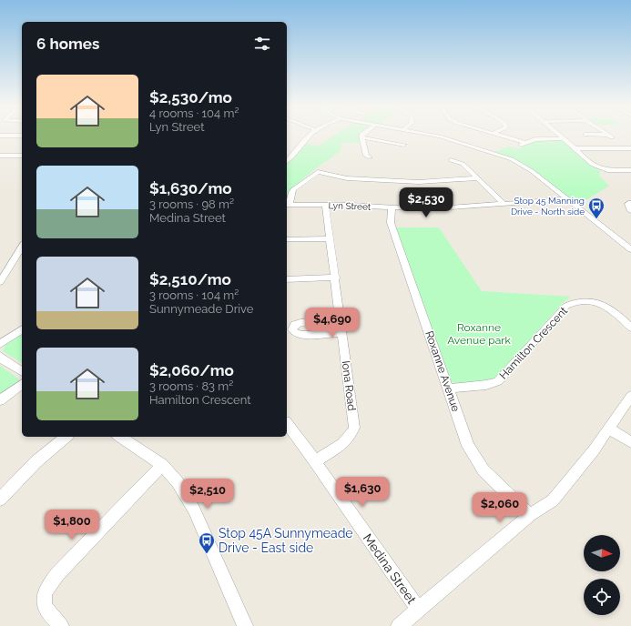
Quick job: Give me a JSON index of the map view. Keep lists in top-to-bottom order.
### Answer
{
  "streets": {
    "street": [
      "Lyn Street",
      "Hamilton Crescent",
      "Roxanne Avenue",
      "Iona Road",
      "Medina Street"
    ]
  },
  "crossings": [
    ["Lyn Street", "Roxanne Avenue"],
    ["Lyn Street", "Iona Road"],
    ["Hamilton Crescent", "Roxanne Avenue"],
    ["Iona Road", "Medina Street"]
  ],
  "parks": ["Roxanne Avenue park"],
  "places": {
    "bus stop": ["Stop 45 Manning Drive - North side", "Stop 45A Sunnymeade Drive - East side"]
  },
  "north": "right",
  "page": {
    "heading": "6 homes",
    "list": [
      {
        "name": "$2,530/mo",
        "note": "4 rooms · 104 m² · Lyn Street"
      },
      {
        "name": "$1,630/mo",
        "note": "3 rooms · 98 m² · Medina Street"
      },
      {
        "name": "$2,510/mo",
        "note": "3 rooms · 104 m² · Sunnymeade Drive"
      },
      {
        "name": "$2,060/mo",
        "note": "3 rooms · 83 m² · Hamilton Crescent"
      }
    ],
    "price": [
      "$2,530",
      "$4,690",
      "$1,630",
      "$2,510",
      "$2,060",
      "$1,800"
    ]
  }
}
